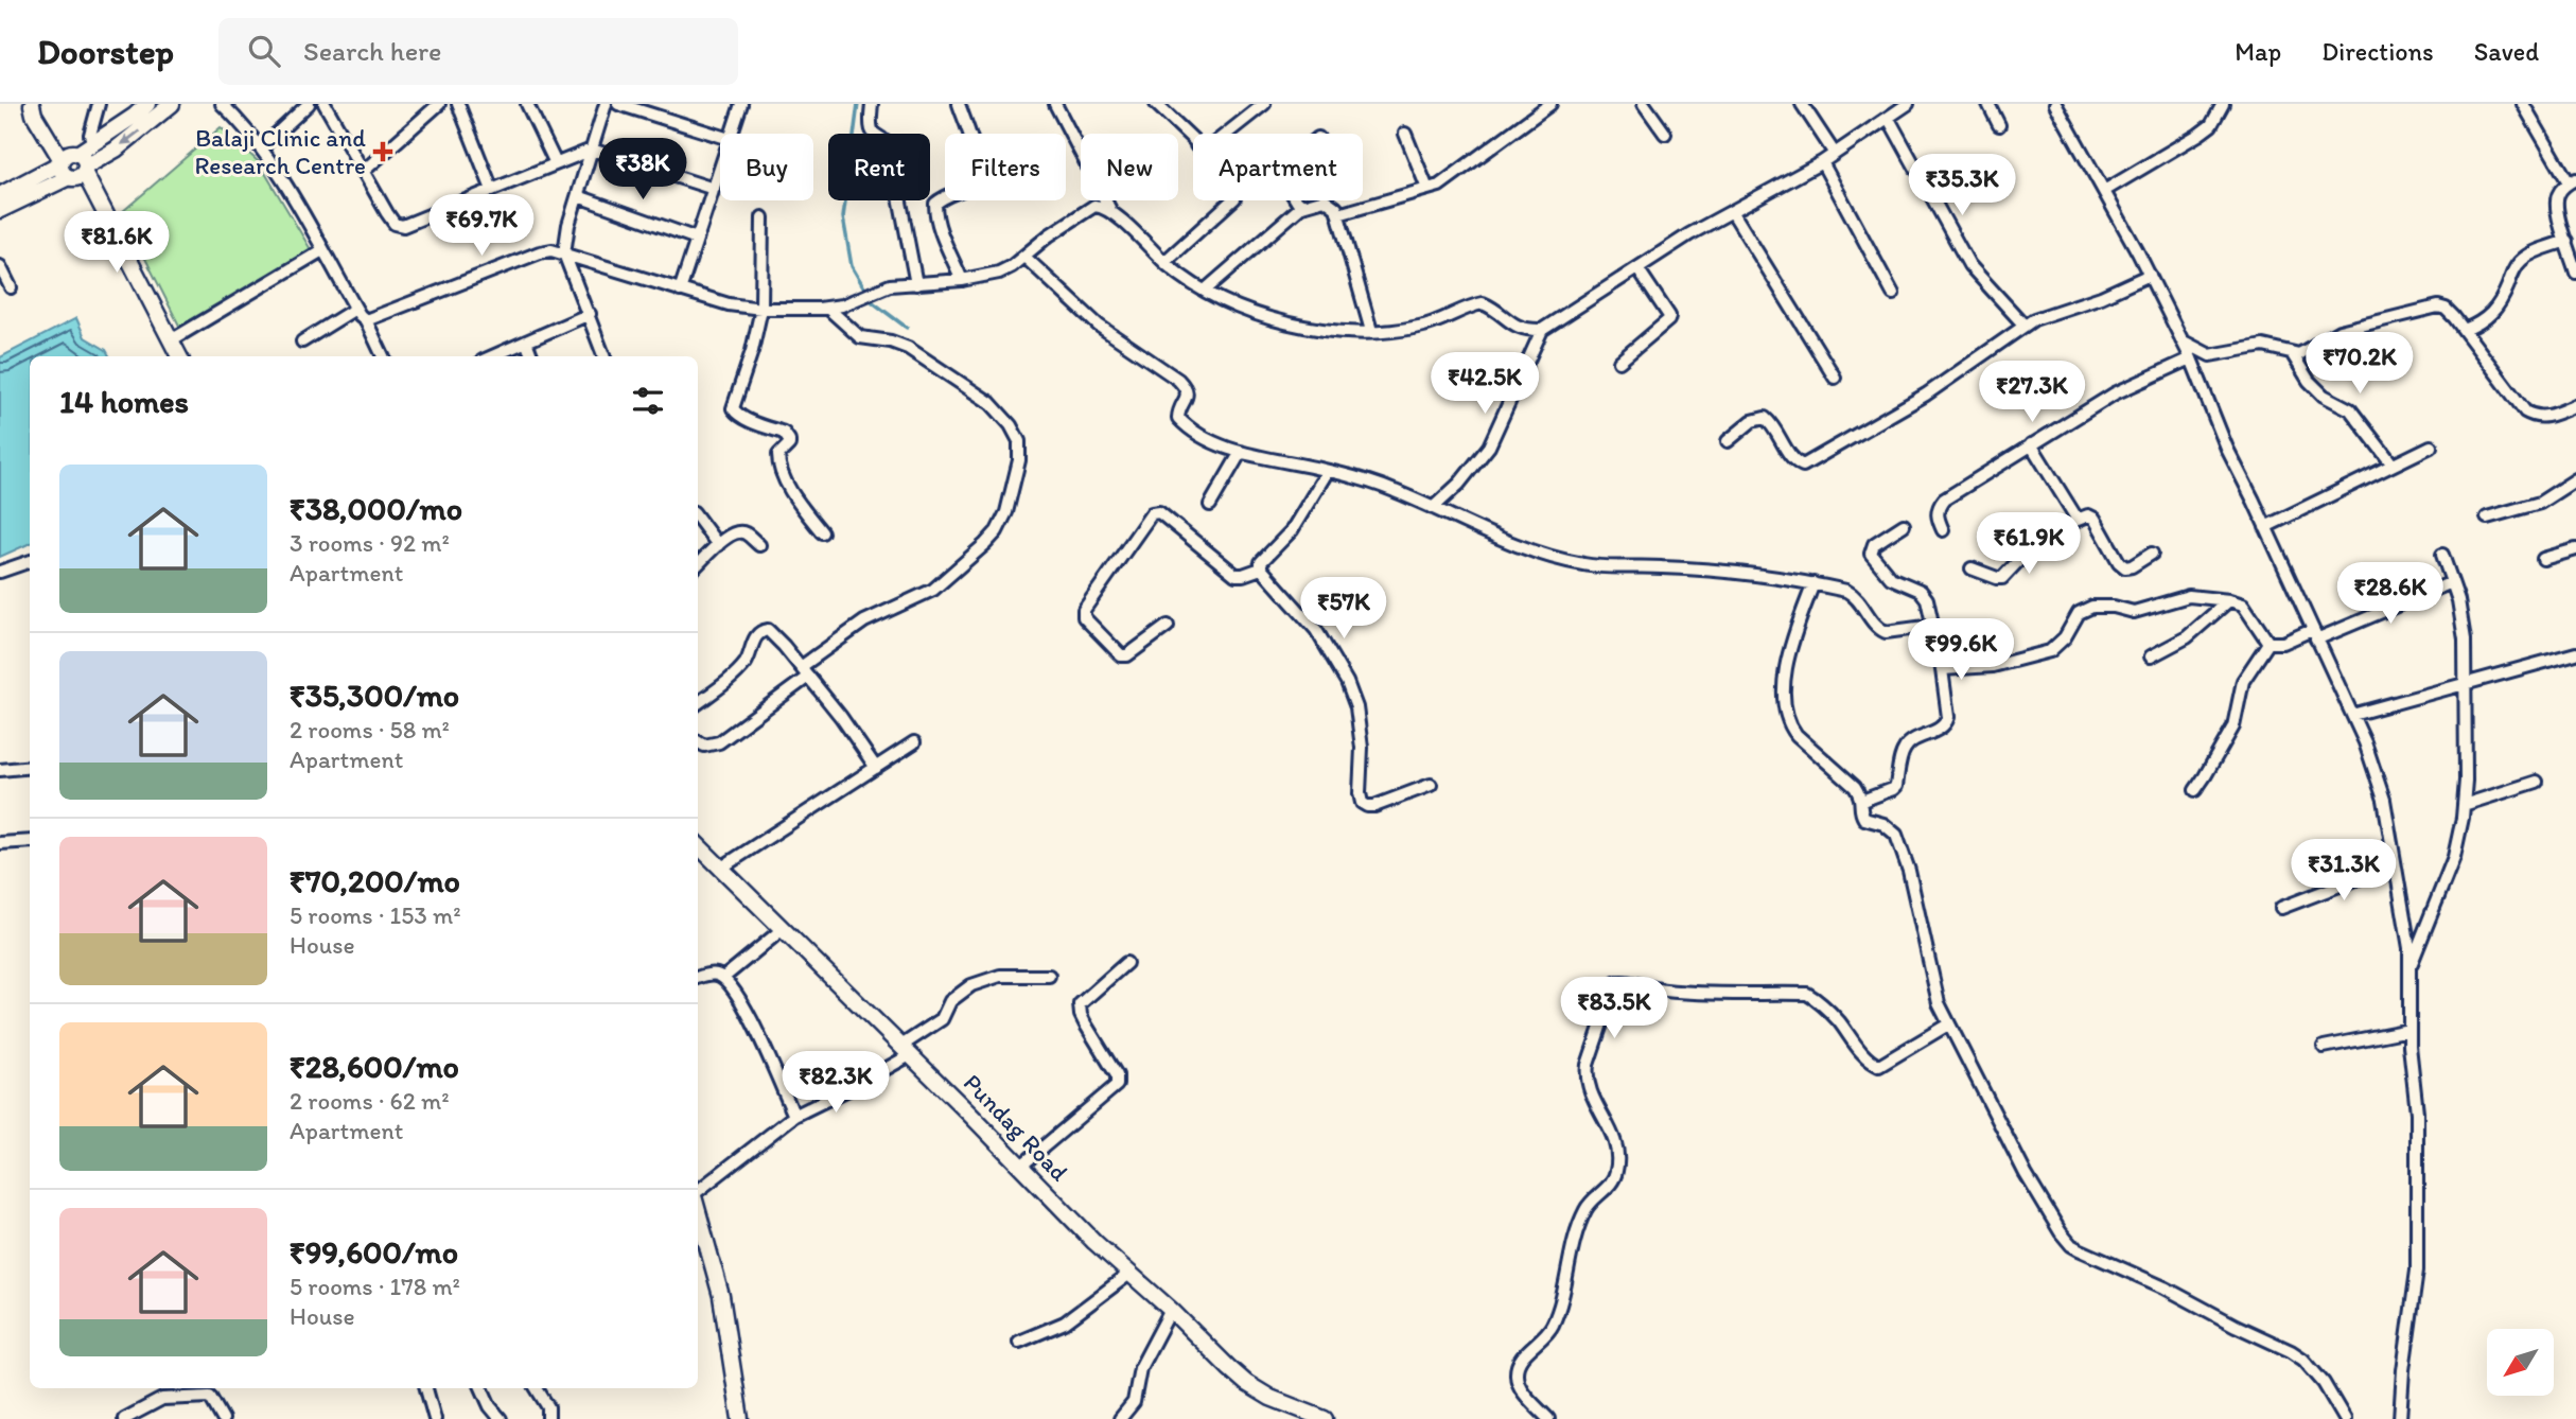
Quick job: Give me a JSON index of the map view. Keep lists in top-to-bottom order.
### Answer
{
  "streets": {
    "street": ["Pundag Road"]
  },
  "places": {
    "health": ["Balaji Clinic and Research Centre"]
  },
  "north": "bottom left",
  "page": {
    "header": "Doorstep",
    "search": "Search here",
    "nav": ["Map", "Directions", "Saved"],
    "chip": [
      "Buy",
      "Rent",
      "Filters",
      "New",
      "Apartment"
    ],
    "price": [
      "₹38K",
      "₹35.3K",
      "₹69.7K",
      "₹81.6K",
      "₹70.2K",
      "₹42.5K",
      "₹27.3K",
      "₹61.9K",
      "₹28.6K",
      "₹57K",
      "₹99.6K",
      "₹31.3K",
      "₹83.5K",
      "₹82.3K"
    ],
    "heading": "14 homes",
    "list": [
      {
        "name": "₹38,000/mo",
        "note": "3 rooms · 92 m² · Apartment"
      },
      {
        "name": "₹35,300/mo",
        "note": "2 rooms · 58 m² · Apartment"
      },
      {
        "name": "₹70,200/mo",
        "note": "5 rooms · 153 m² · House"
      },
      {
        "name": "₹28,600/mo",
        "note": "2 rooms · 62 m² · Apartment"
      },
      {
        "name": "₹99,600/mo",
        "note": "5 rooms · 178 m² · House"
      }
    ]
  }
}
